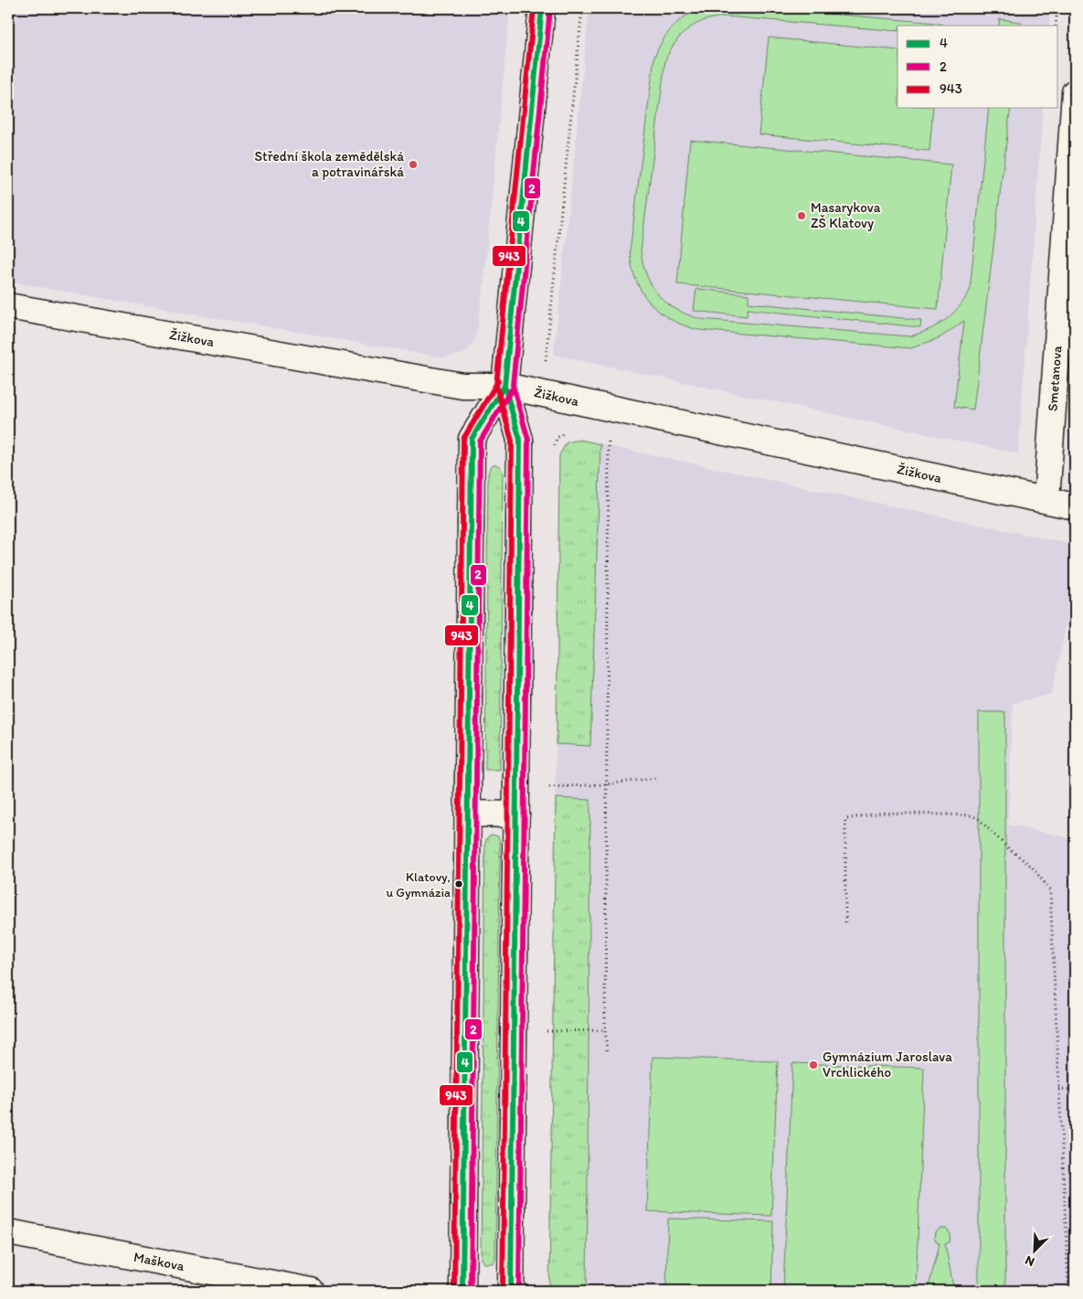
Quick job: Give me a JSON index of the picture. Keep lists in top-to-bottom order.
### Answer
{
  "streets": {
    "street": ["Žižkova", "Smetanova", "Maškova"]
  },
  "crossings": [
    ["Žižkova", "Smetanova"]
  ],
  "places": [
    "Střední škola zemědělská a potravinářská",
    "Masarykova ZŠ Klatovy",
    "Klatovy, u Gymnázia",
    "Gymnázium Jaroslava Vrchlického"
  ],
  "lines": ["transit line 4", "transit line 943", "transit line 2"],
  "legend": ["4", "2", "943"],
  "north": "bottom left"
}
